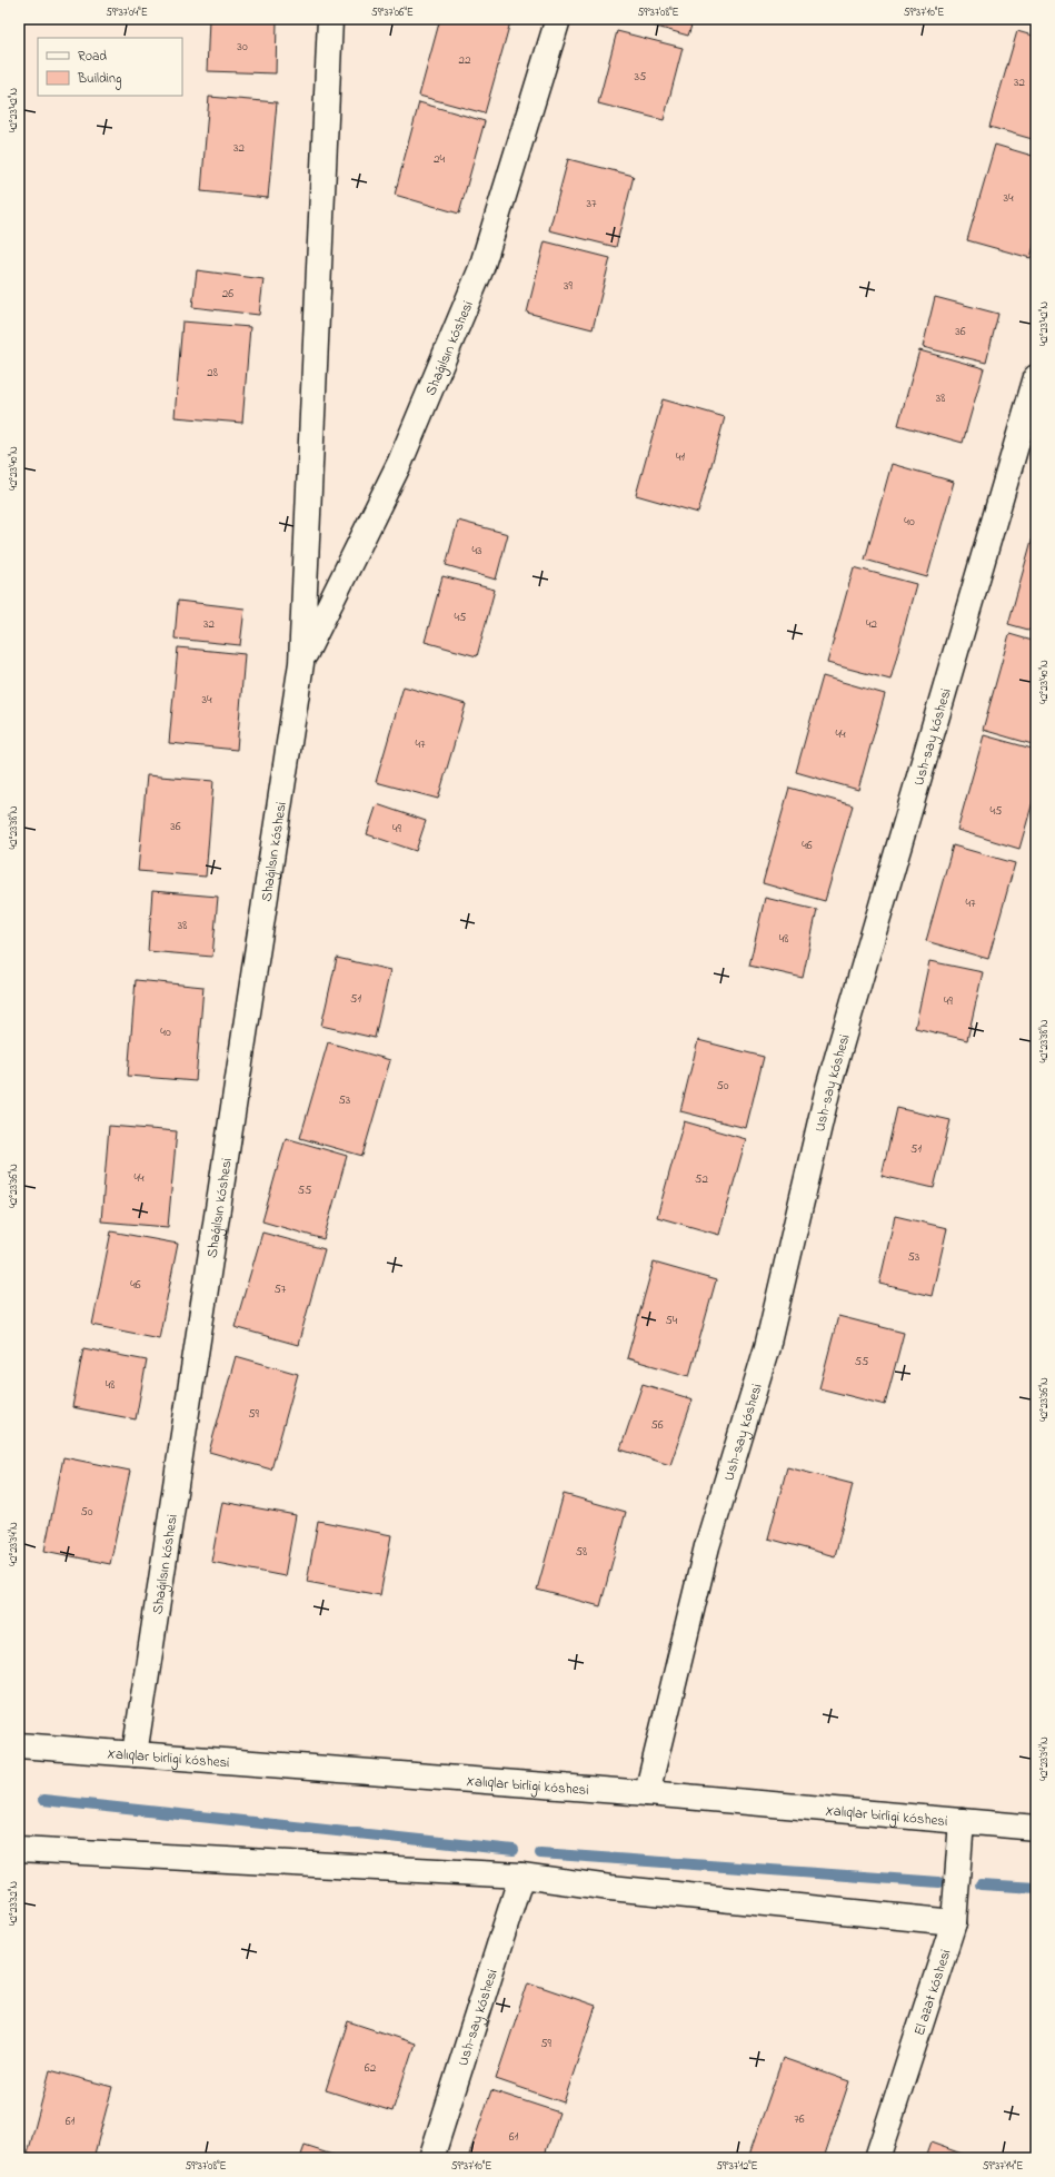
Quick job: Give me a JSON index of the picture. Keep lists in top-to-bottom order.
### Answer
{
  "streets": {
    "street": [
      "Shaǵılsın kóshesi",
      "Ush-say kóshesi",
      "Xalıqlar birligi kóshesi",
      "El azat kóshesi"
    ]
  },
  "crossings": [
    ["Shaǵılsın kóshesi", "Xalıqlar birligi kóshesi"],
    ["Ush-say kóshesi", "Xalıqlar birligi kóshesi"],
    ["Xalıqlar birligi kóshesi", "El azat kóshesi"]
  ],
  "house_numbers": [
    "30",
    "22",
    "35",
    "32",
    "32",
    "24",
    "34",
    "37",
    "39",
    "26",
    "36",
    "28",
    "38",
    "41",
    "40",
    "43",
    "45",
    "32",
    "42",
    "34",
    "44",
    "47",
    "45",
    "36",
    "49",
    "46",
    "47",
    "38",
    "48",
    "51",
    "49",
    "40",
    "50",
    "53",
    "51",
    "44",
    "52",
    "55",
    "53",
    "46",
    "57",
    "54",
    "55",
    "48",
    "59",
    "56",
    "50",
    "58",
    "59",
    "62",
    "76",
    "61",
    "61"
  ],
  "legend": ["Road", "Building"],
  "coordinates": [
    "59°37'04\"E",
    "59°37'06\"E",
    "59°37'08\"E",
    "59°37'10\"E",
    "42°23'42\"N",
    "42°23'40\"N",
    "42°23'38\"N",
    "42°23'36\"N",
    "42°23'34\"N",
    "42°23'32\"N",
    "59°37'12\"E",
    "59°37'14\"E"
  ]
}
